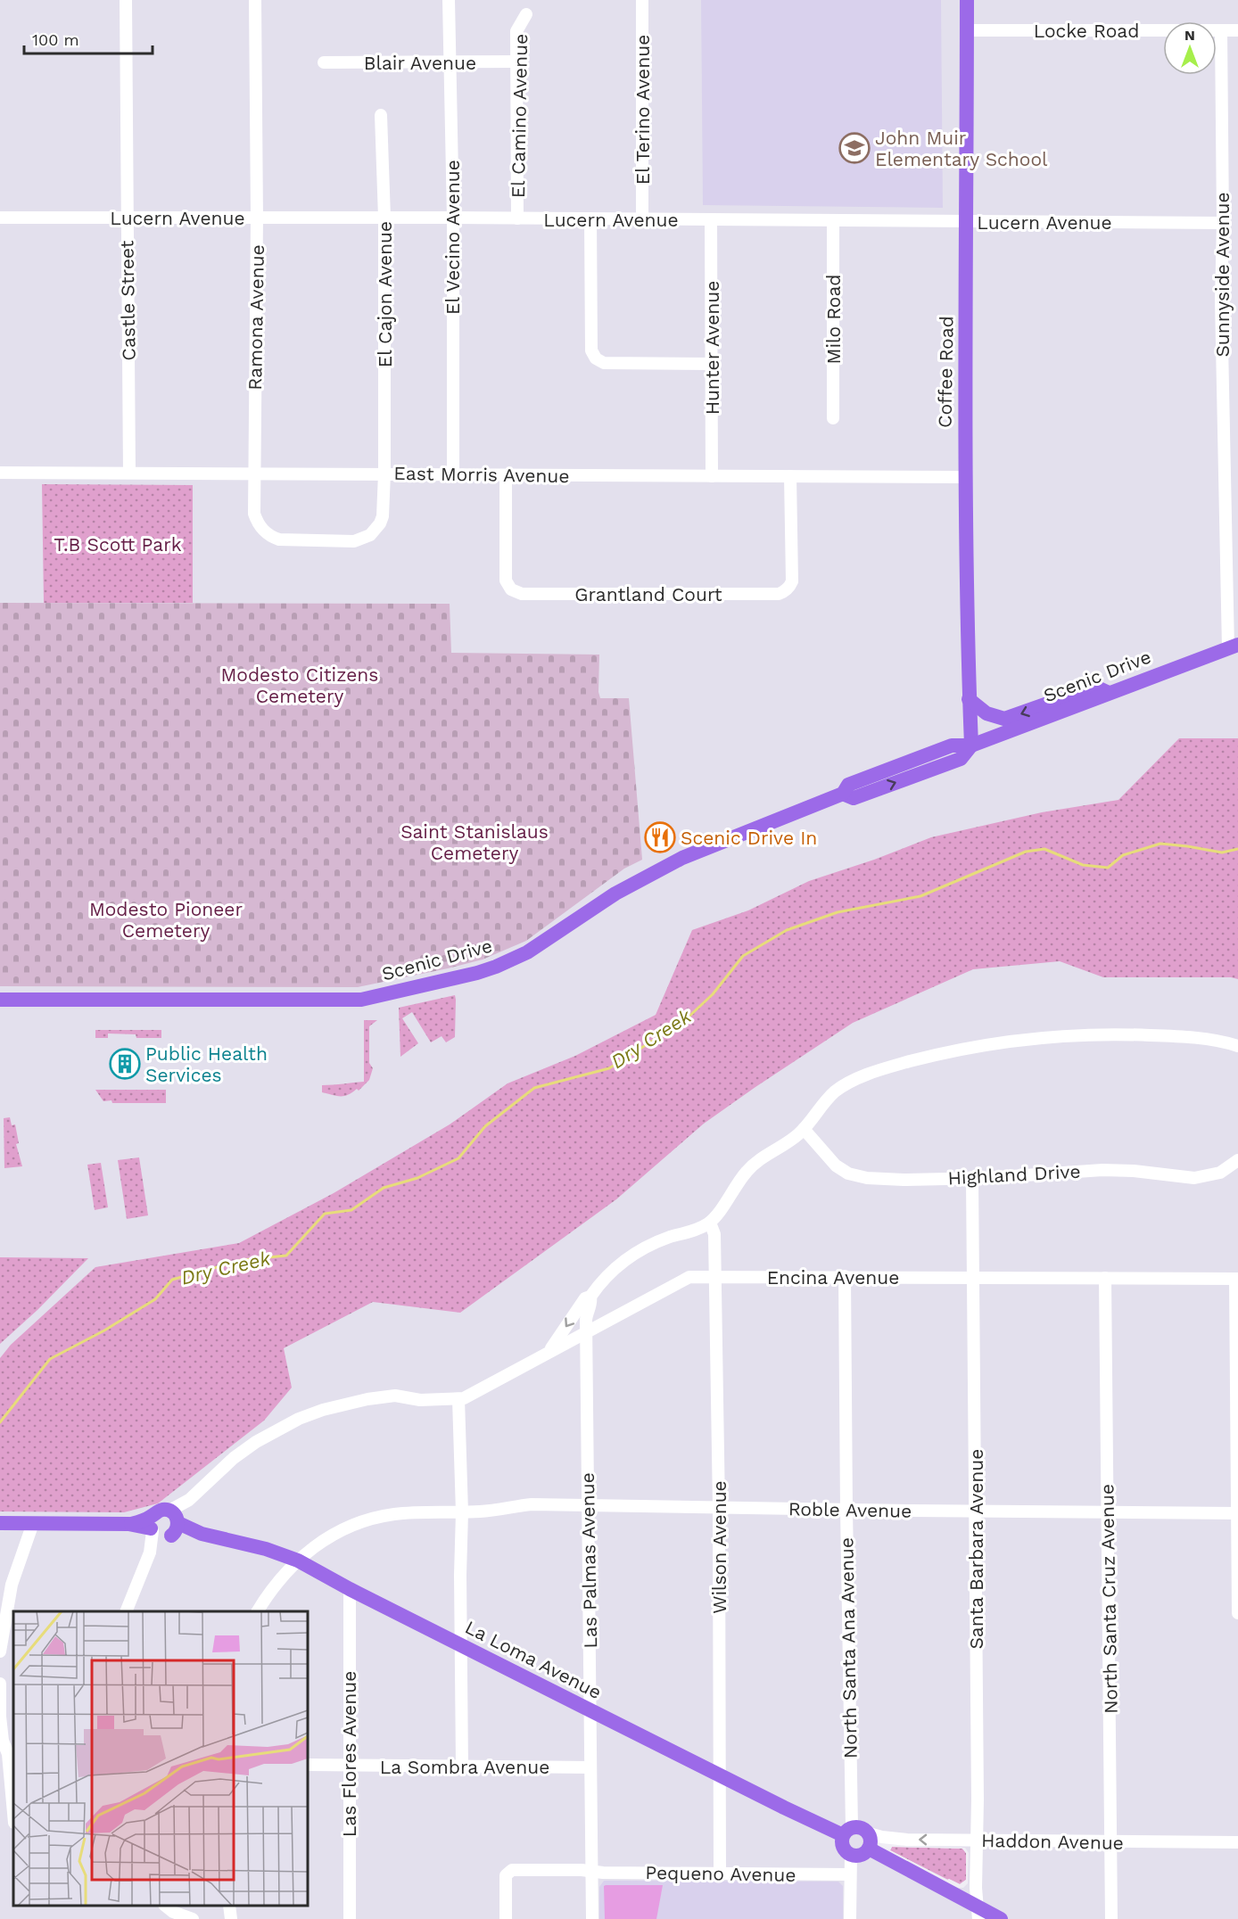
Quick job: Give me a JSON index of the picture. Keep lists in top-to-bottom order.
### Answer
{
  "streets": {
    "main road": ["Coffee Road", "Scenic Drive", "La Loma Avenue"],
    "street": [
      "Locke Road",
      "Blair Avenue",
      "El Terino Avenue",
      "El Camino Avenue",
      "Lucern Avenue",
      "El Vecino Avenue",
      "Sunnyside Avenue",
      "El Cajon Avenue",
      "Castle Street",
      "Ramona Avenue",
      "Milo Road",
      "Hunter Avenue",
      "East Morris Avenue",
      "Grantland Court",
      "Highland Drive",
      "Encina Avenue",
      "Roble Avenue",
      "Wilson Avenue",
      "Santa Barbara Avenue",
      "Las Palmas Avenue",
      "North Santa Cruz Avenue",
      "North Santa Ana Avenue",
      "Las Flores Avenue",
      "La Sombra Avenue",
      "Haddon Avenue",
      "Pequeno Avenue"
    ]
  },
  "crossings": [
    ["Locke Road", "Sunnyside Avenue"],
    ["Locke Road", "Coffee Road"],
    ["Blair Avenue", "El Camino Avenue"],
    ["Blair Avenue", "El Vecino Avenue"],
    ["El Terino Avenue", "Lucern Avenue"],
    ["El Camino Avenue", "Lucern Avenue"],
    ["Lucern Avenue", "El Vecino Avenue"],
    ["Lucern Avenue", "Sunnyside Avenue"],
    ["Lucern Avenue", "El Cajon Avenue"],
    ["Lucern Avenue", "Castle Street"],
    ["Lucern Avenue", "Ramona Avenue"],
    ["Lucern Avenue", "Milo Road"],
    ["Lucern Avenue", "Hunter Avenue"],
    ["Lucern Avenue", "Coffee Road"],
    ["El Vecino Avenue", "East Morris Avenue"],
    ["Sunnyside Avenue", "Scenic Drive"],
    ["El Cajon Avenue", "Ramona Avenue"],
    ["El Cajon Avenue", "East Morris Avenue"],
    ["Castle Street", "East Morris Avenue"],
    ["Ramona Avenue", "East Morris Avenue"],
    ["Hunter Avenue", "East Morris Avenue"],
    ["Coffee Road", "East Morris Avenue"],
    ["Coffee Road", "Scenic Drive"],
    ["East Morris Avenue", "Grantland Court"],
    ["Highland Drive", "Santa Barbara Avenue"],
    ["Encina Avenue", "Wilson Avenue"],
    ["Encina Avenue", "Santa Barbara Avenue"],
    ["Encina Avenue", "Las Palmas Avenue"],
    ["Encina Avenue", "North Santa Cruz Avenue"],
    ["Encina Avenue", "North Santa Ana Avenue"],
    ["Roble Avenue", "Wilson Avenue"],
    ["Roble Avenue", "Santa Barbara Avenue"],
    ["Roble Avenue", "Las Palmas Avenue"],
    ["Roble Avenue", "North Santa Cruz Avenue"],
    ["Roble Avenue", "North Santa Ana Avenue"],
    ["Roble Avenue", "La Loma Avenue"],
    ["Wilson Avenue", "La Loma Avenue"],
    ["Wilson Avenue", "Pequeno Avenue"],
    ["Santa Barbara Avenue", "Haddon Avenue"],
    ["Las Palmas Avenue", "La Loma Avenue"],
    ["Las Palmas Avenue", "La Sombra Avenue"],
    ["Las Palmas Avenue", "Pequeno Avenue"],
    ["North Santa Cruz Avenue", "Haddon Avenue"],
    ["North Santa Ana Avenue", "La Loma Avenue"],
    ["North Santa Ana Avenue", "Haddon Avenue"],
    ["La Loma Avenue", "Las Flores Avenue"],
    ["La Loma Avenue", "Haddon Avenue"],
    ["Las Flores Avenue", "La Sombra Avenue"]
  ],
  "water": ["Dry Creek"],
  "parks": [
    "T.B Scott Park",
    "Modesto Citizens Cemetery",
    "Saint Stanislaus Cemetery",
    "Modesto Pioneer Cemetery"
  ],
  "places": {
    "school or university": ["John Muir Elementary School"],
    "restaurant": ["Scenic Drive In"],
    "building": ["Public Health Services"]
  },
  "scale_bar": "100 m",
  "north": "top"
}
